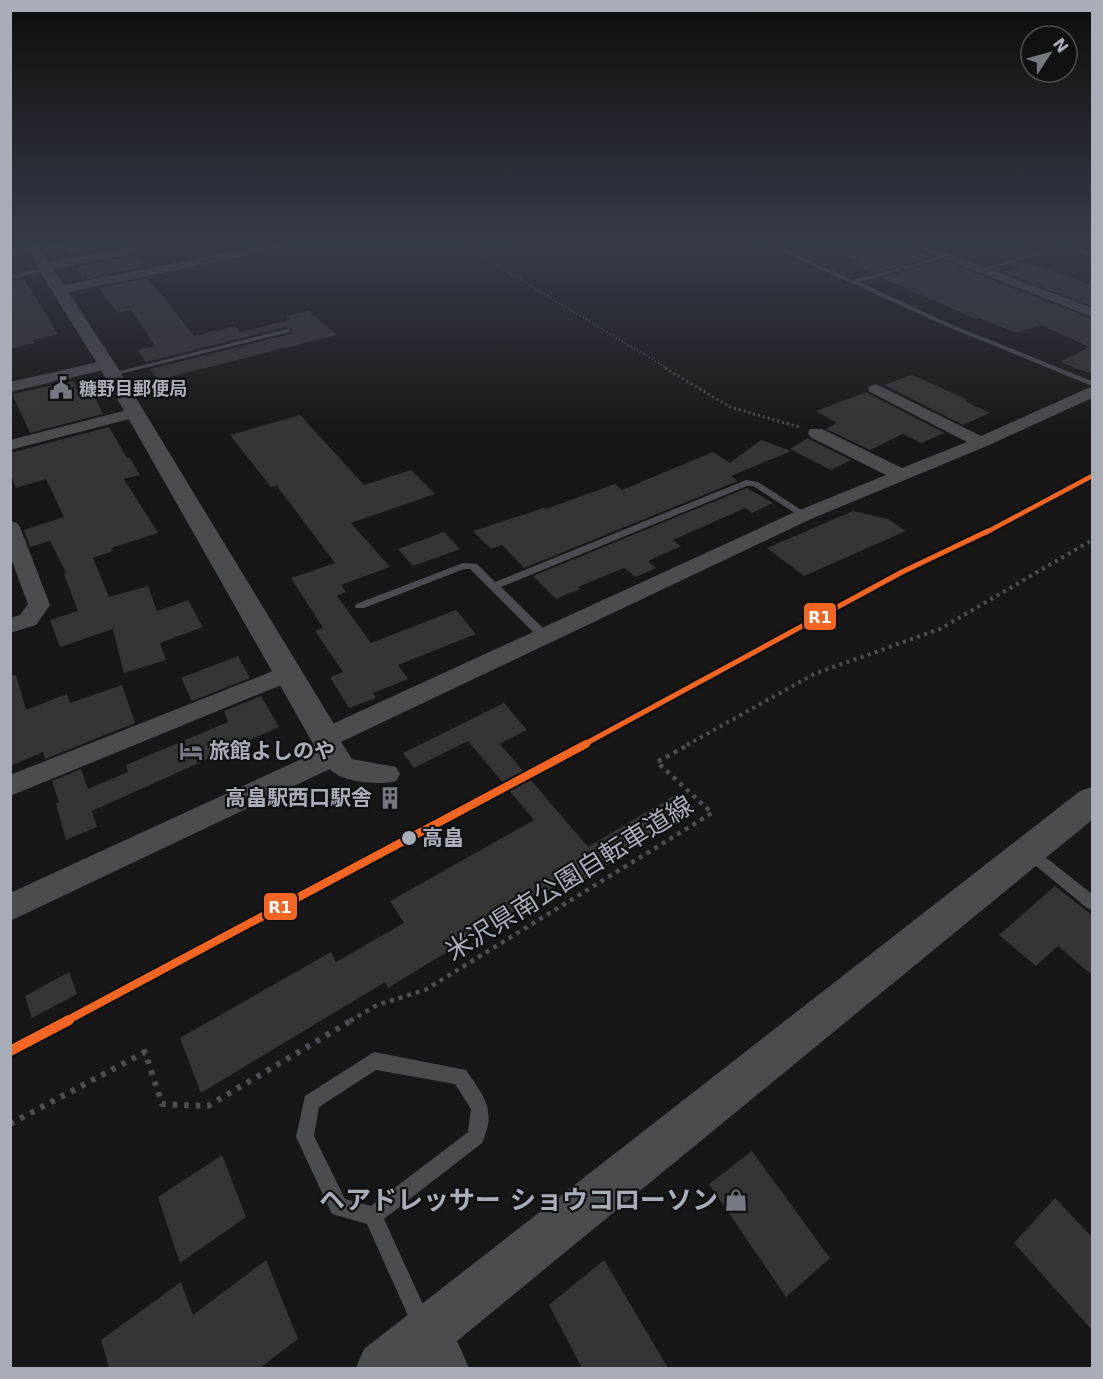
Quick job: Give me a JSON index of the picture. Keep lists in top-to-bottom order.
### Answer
{
  "streets": {
    "path": ["米沢県南公園自転車道線"]
  },
  "places": {
    "public building": ["糠野目郵便局"],
    "hotel": ["旅館よしのや"],
    "building": ["高畠駅西口駅舎"],
    "other": ["高畠"],
    "shop": ["ヘアドレッサー ショウコローソン"]
  },
  "lines": ["transit line R1"],
  "north": "top right"
}
